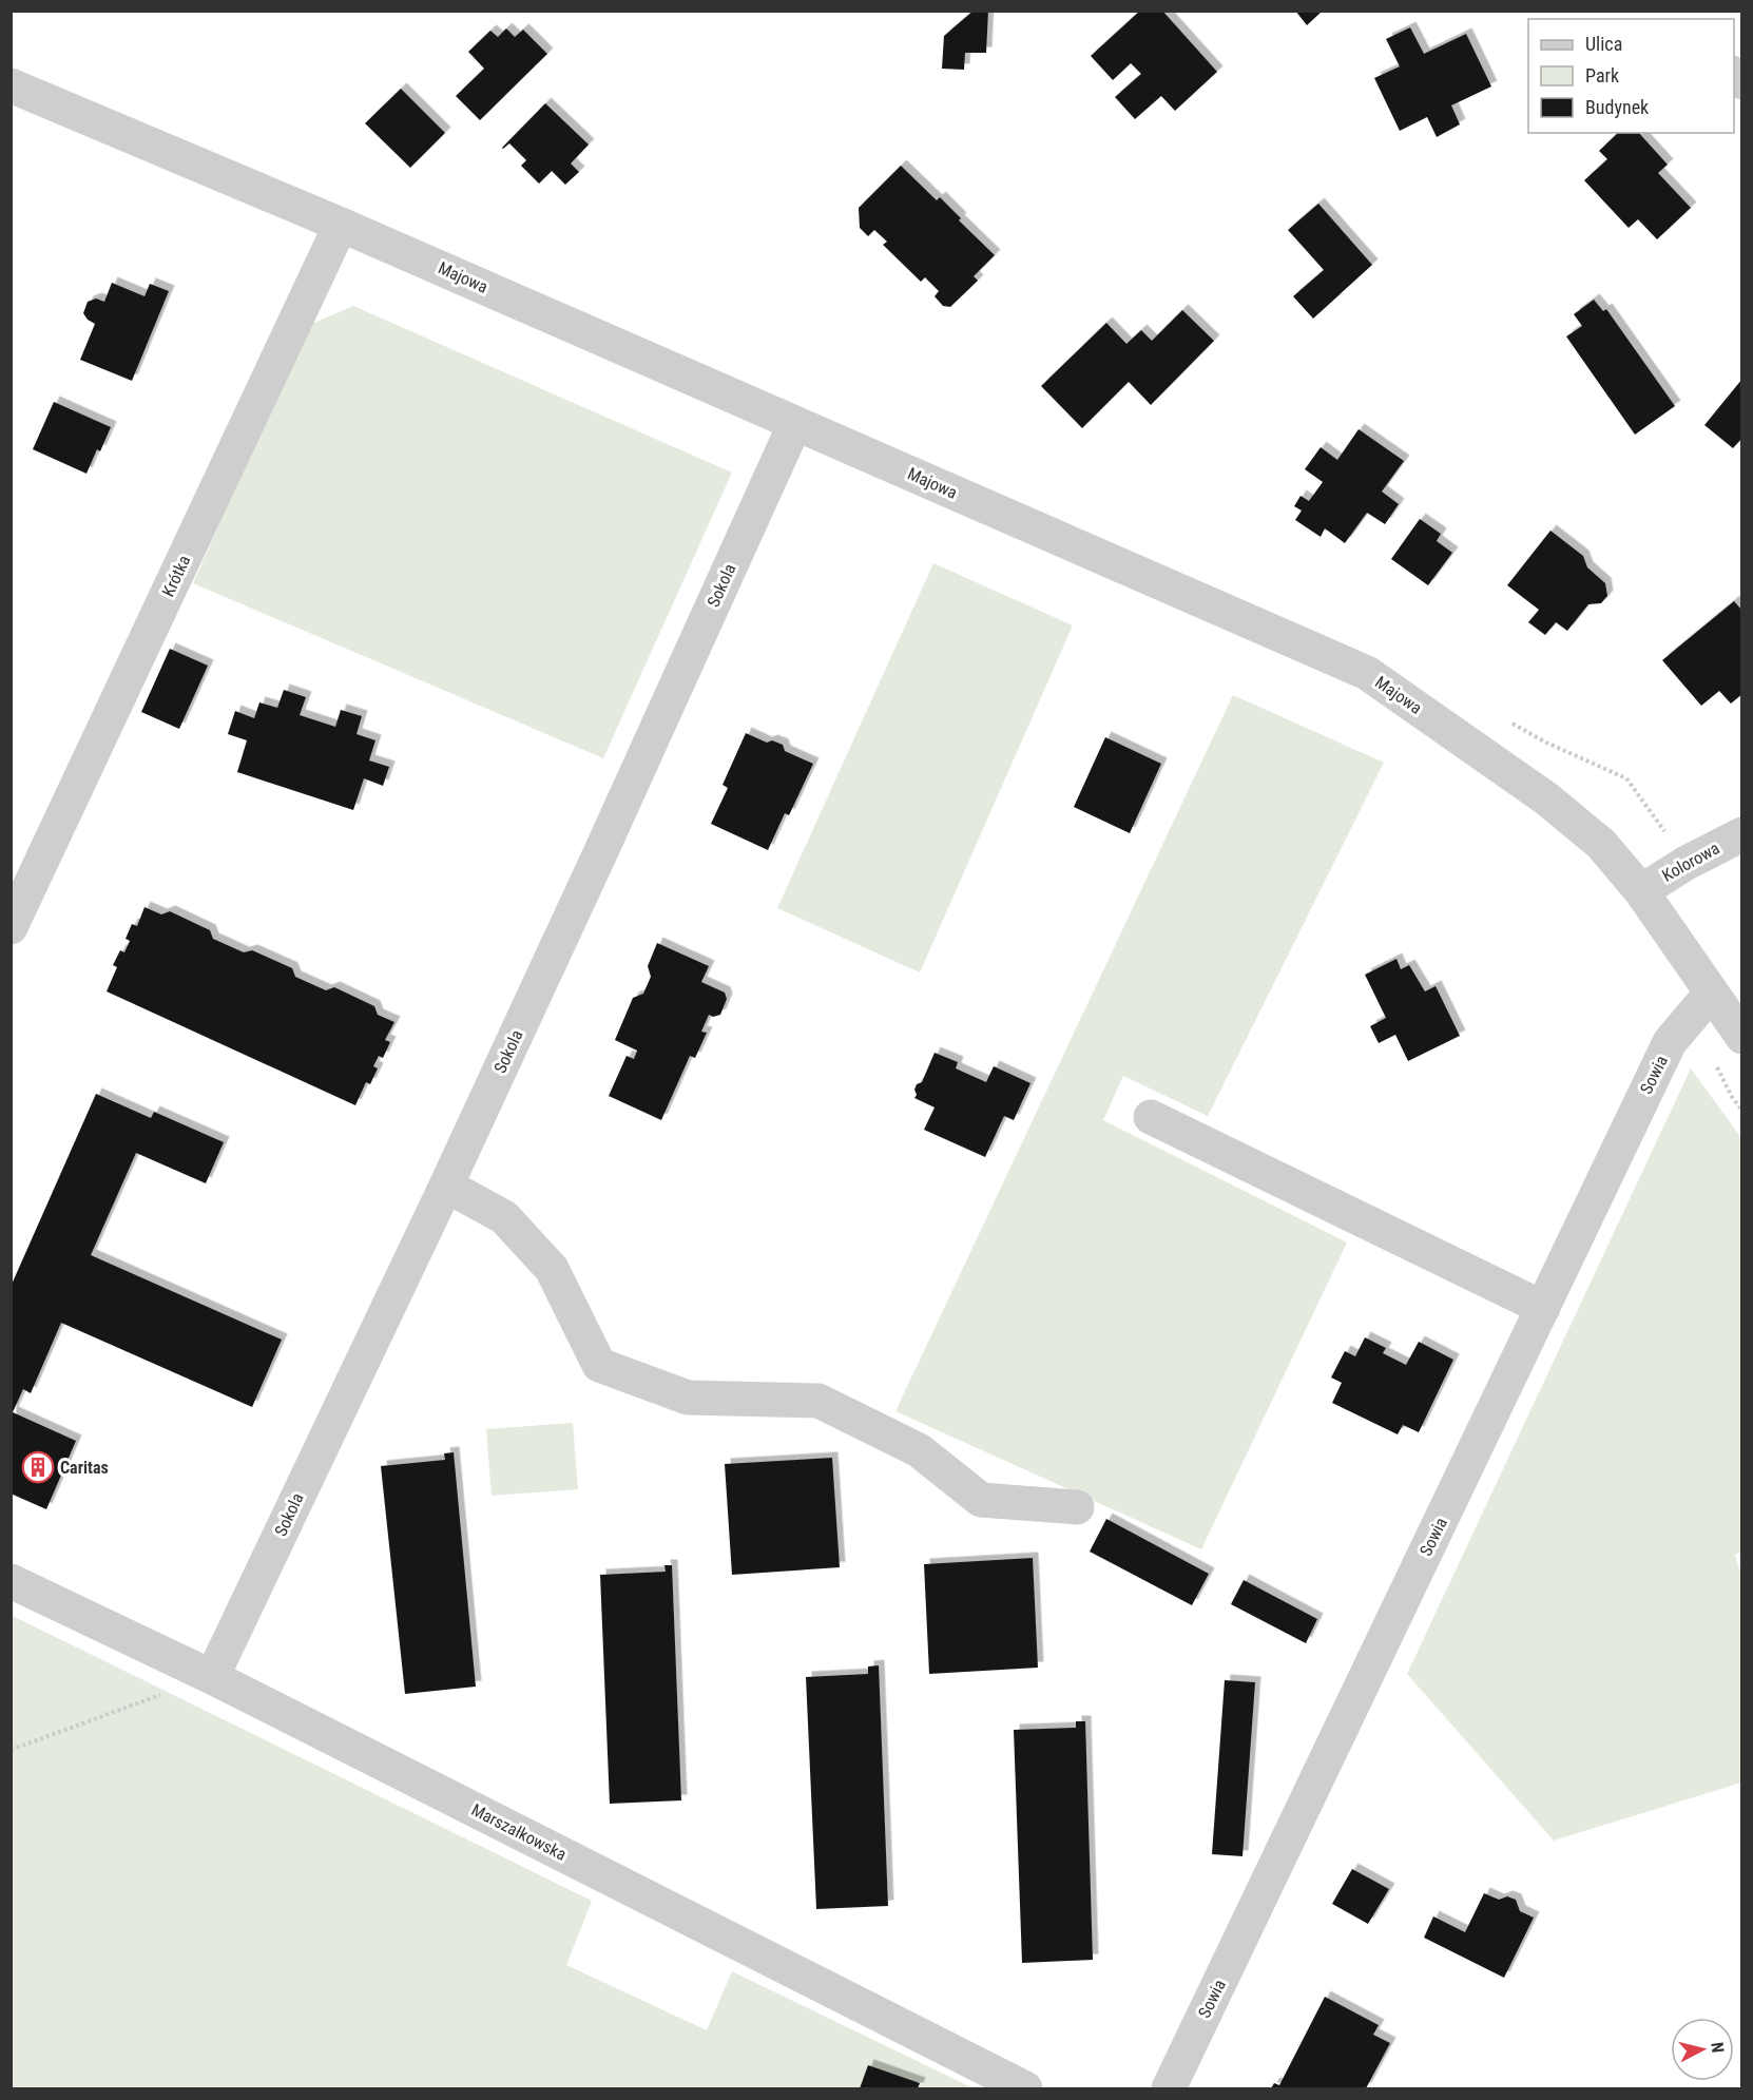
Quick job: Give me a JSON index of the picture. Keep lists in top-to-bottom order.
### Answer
{
  "streets": {
    "street": [
      "Majowa",
      "Krótka",
      "Sokola",
      "Kolorowa",
      "Sowia",
      "Marszałkowska"
    ]
  },
  "crossings": [
    ["Majowa", "Krótka"],
    ["Majowa", "Sokola"],
    ["Majowa", "Kolorowa"],
    ["Majowa", "Sowia"],
    ["Sokola", "Marszałkowska"]
  ],
  "places": {
    "building": ["Caritas"]
  },
  "legend": ["Ulica", "Park", "Budynek"],
  "north": "right"
}
